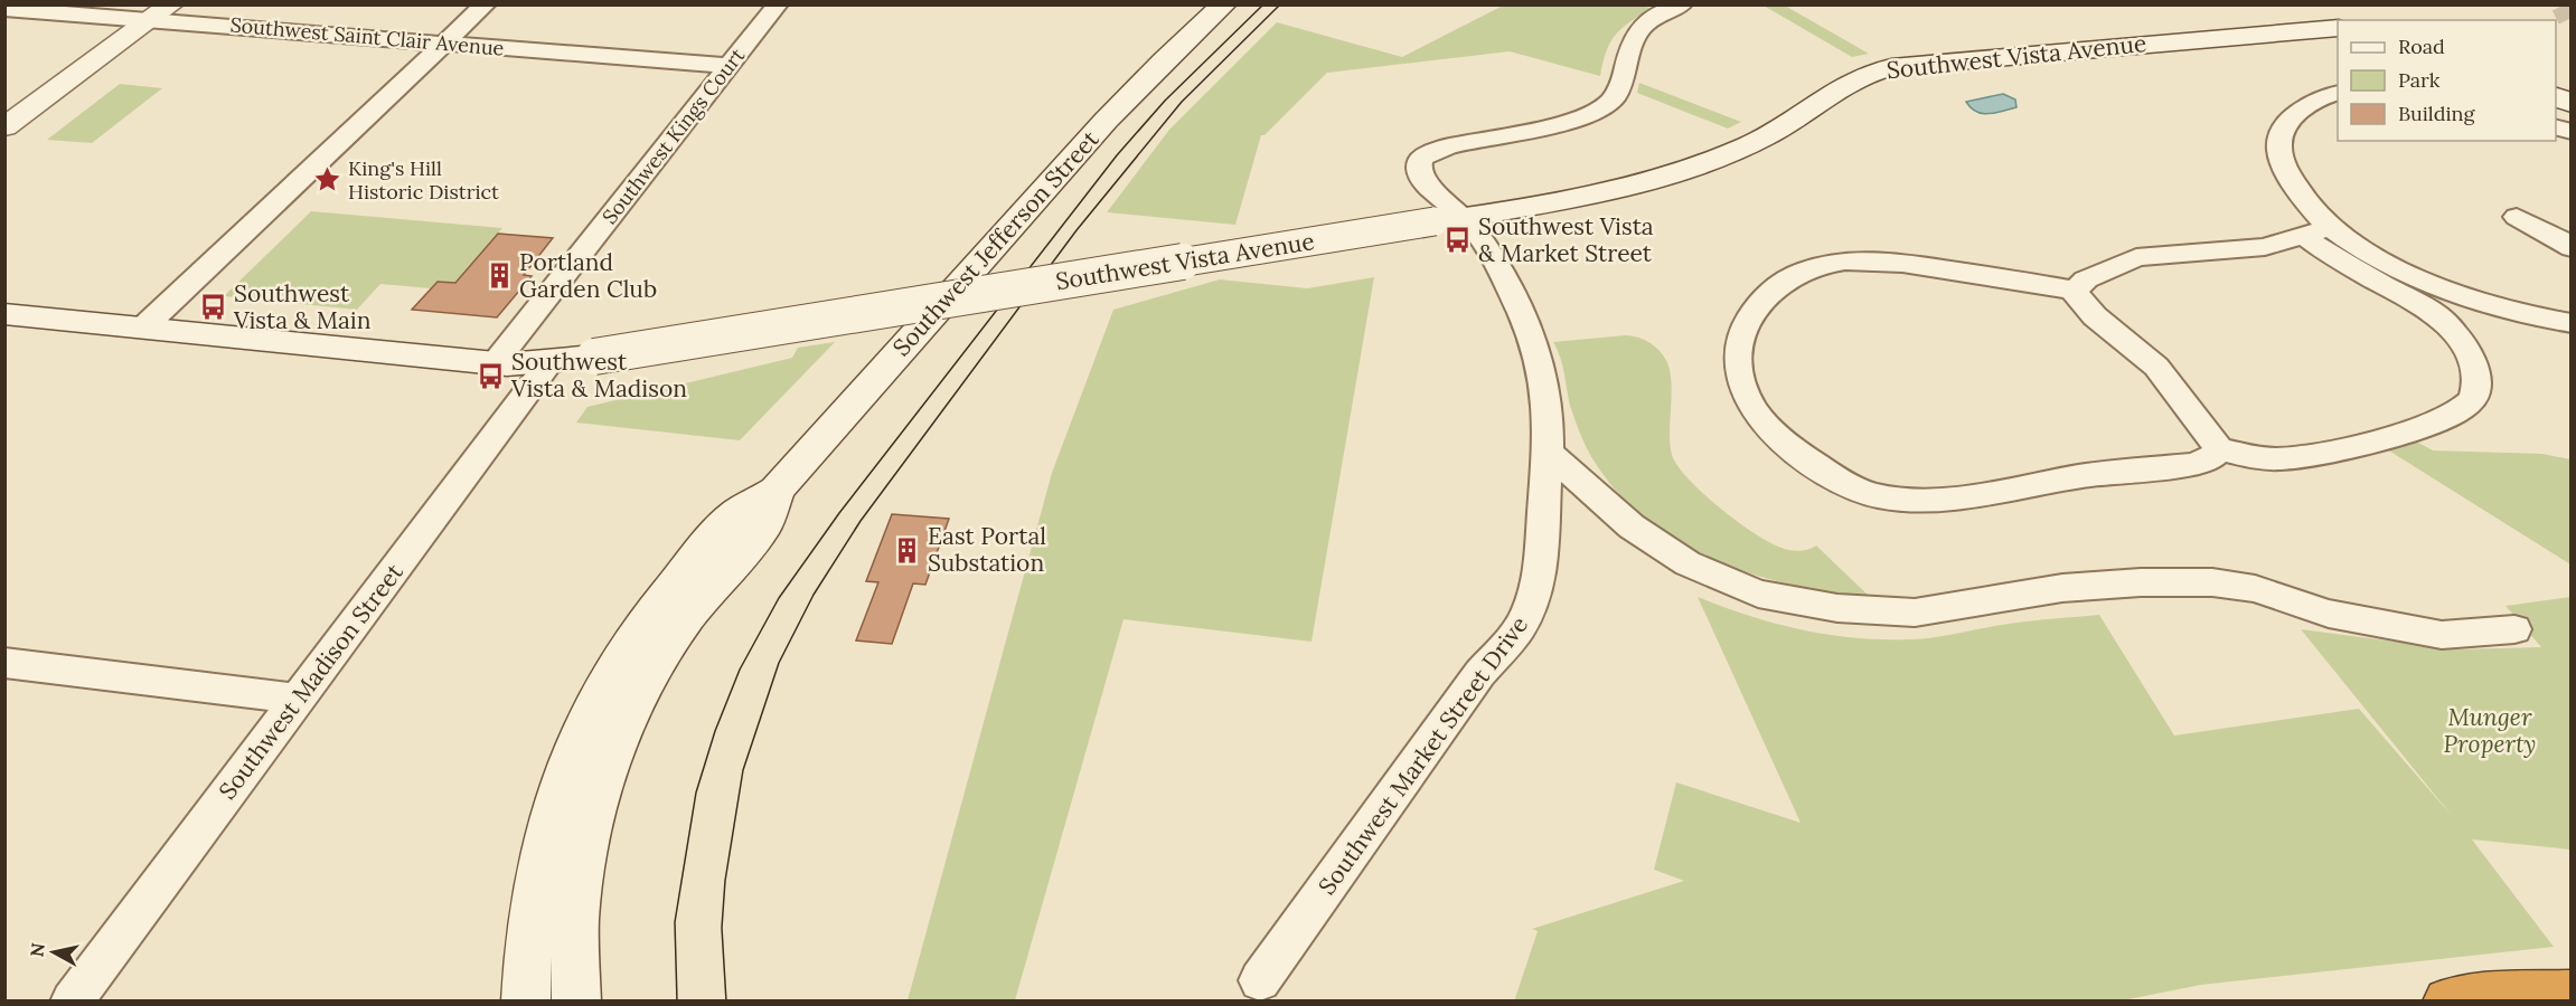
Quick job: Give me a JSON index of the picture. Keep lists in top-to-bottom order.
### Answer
{
  "streets": {
    "main road": ["Southwest Vista Avenue", "Southwest Jefferson Street"],
    "street": [
      "Southwest Saint Clair Avenue",
      "Southwest Kings Court",
      "Southwest Madison Street",
      "Southwest Market Street Drive"
    ]
  },
  "crossings": [
    ["Southwest Saint Clair Avenue", "Southwest Kings Court"],
    ["Southwest Vista Avenue", "Southwest Kings Court"],
    ["Southwest Vista Avenue", "Southwest Madison Street"],
    ["Southwest Vista Avenue", "Southwest Market Street Drive"]
  ],
  "parks": ["Munger Property"],
  "places": {
    "place": ["King's Hill Historic District"],
    "bus stop": ["Southwest Vista & Market Street", "Southwest Vista & Main", "Southwest Vista & Madison"],
    "building": ["Portland Garden Club", "East Portal Substation"]
  },
  "legend": ["Road", "Park", "Building"],
  "north": "left"
}
